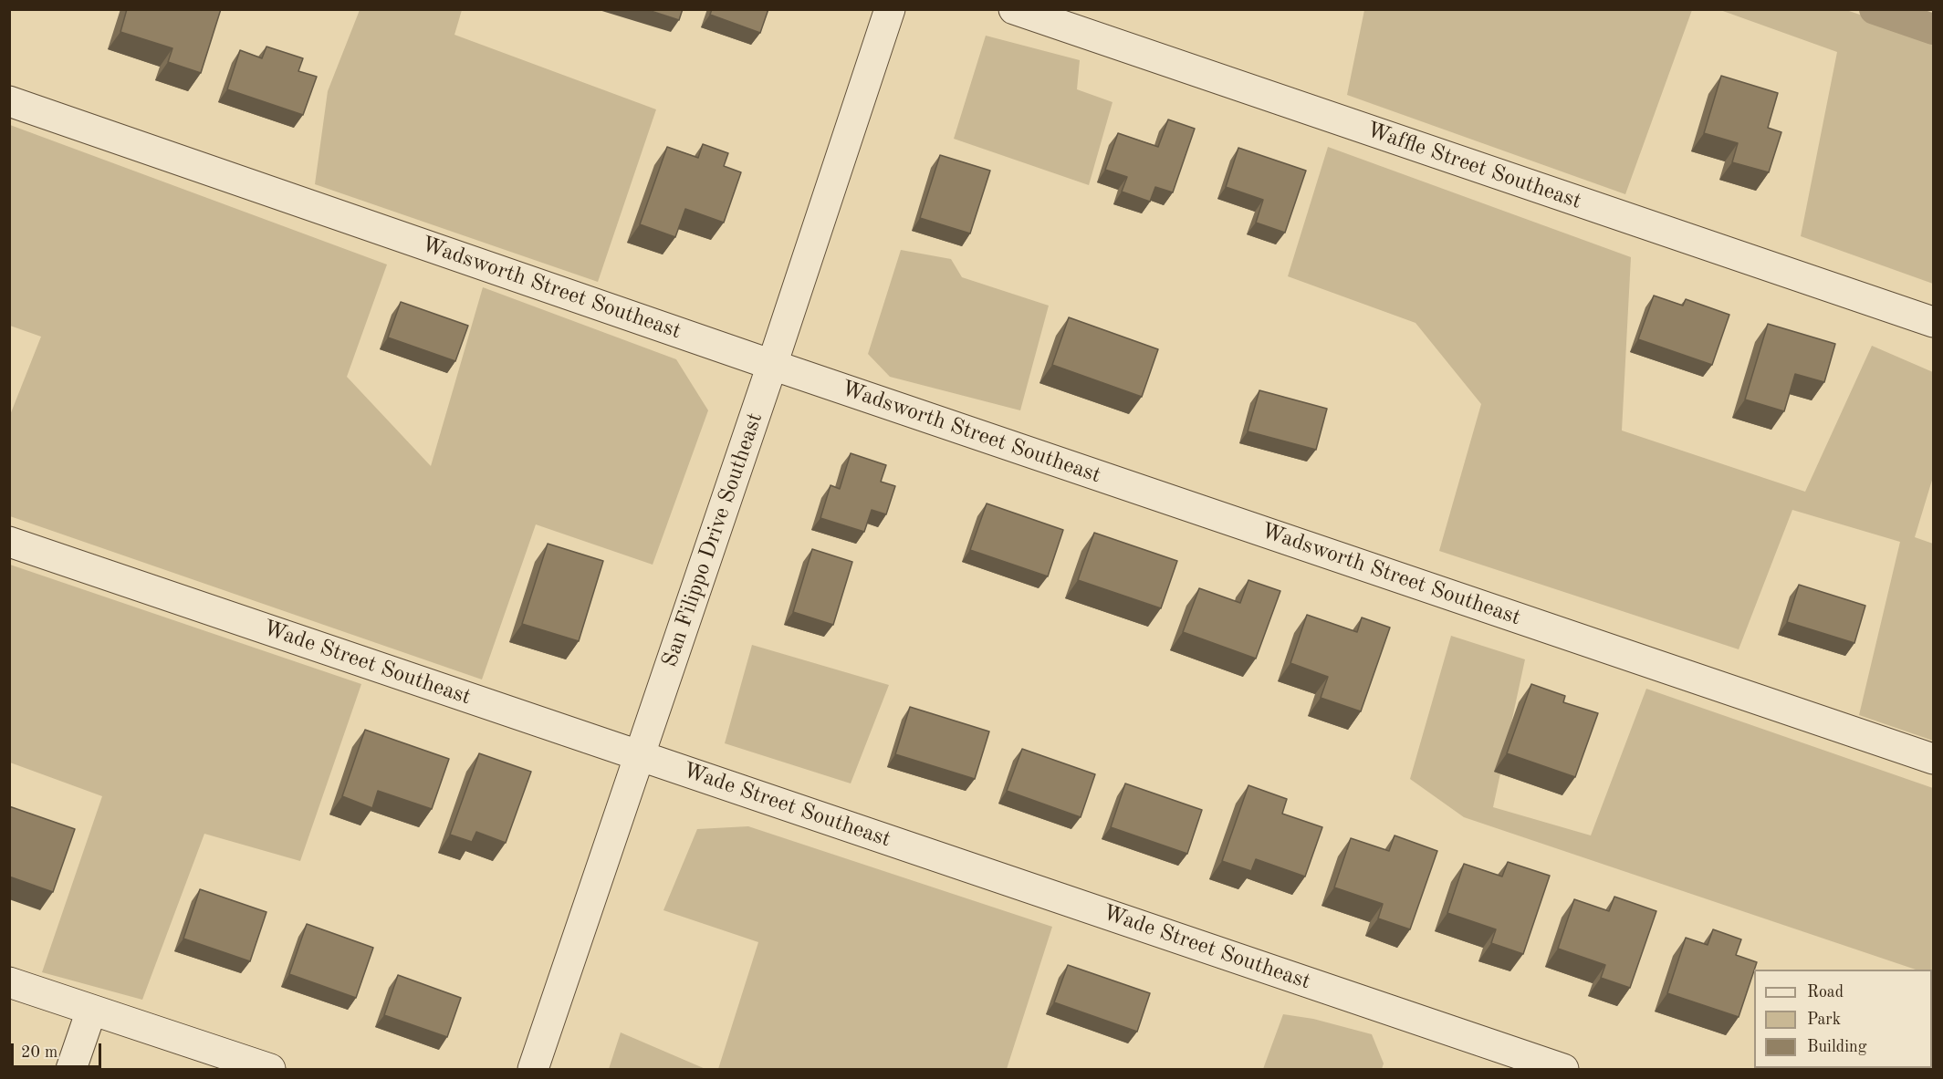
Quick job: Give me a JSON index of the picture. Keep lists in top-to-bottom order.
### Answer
{
  "streets": {
    "street": [
      "Waffle Street Southeast",
      "Wadsworth Street Southeast",
      "San Filippo Drive Southeast",
      "Wade Street Southeast"
    ]
  },
  "crossings": [
    ["Wadsworth Street Southeast", "San Filippo Drive Southeast"],
    ["San Filippo Drive Southeast", "Wade Street Southeast"]
  ],
  "legend": ["Road", "Park", "Building"],
  "scale_bar": "20 m"
}
